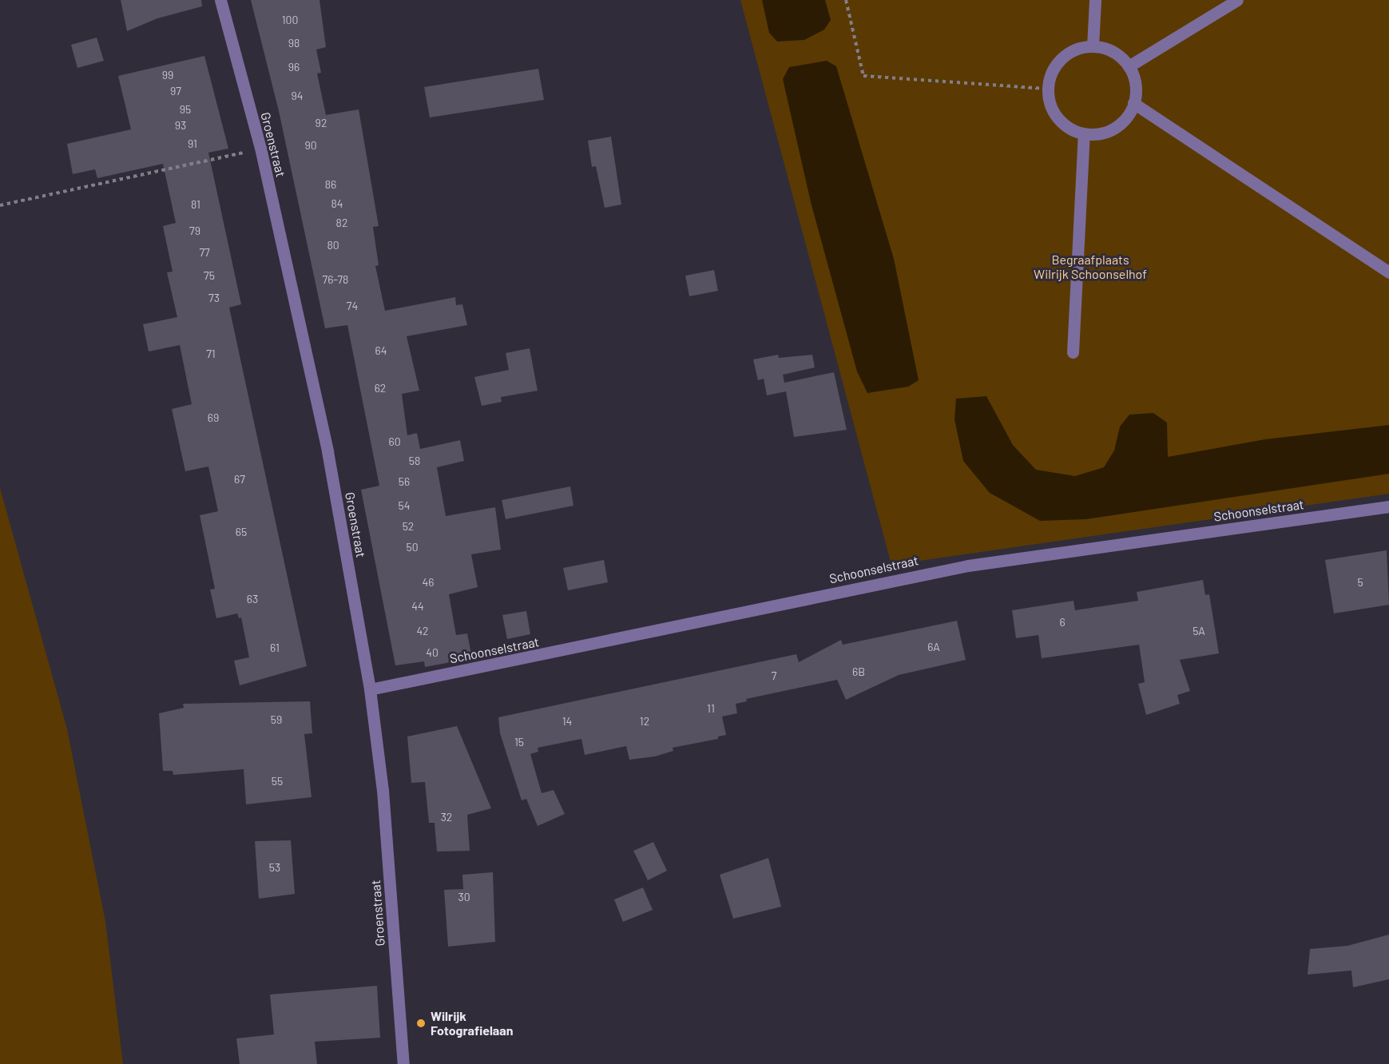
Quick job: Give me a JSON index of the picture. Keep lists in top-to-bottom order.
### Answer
{
  "streets": {
    "street": ["Groenstraat", "Schoonselstraat"]
  },
  "crossings": [
    ["Groenstraat", "Schoonselstraat"]
  ],
  "parks": ["Begraafplaats Wilrijk Schoonselhof"],
  "places": ["Wilrijk Fotografielaan"],
  "house_numbers": [
    "100",
    "98",
    "96",
    "99",
    "97",
    "94",
    "95",
    "92",
    "93",
    "91",
    "90",
    "86",
    "84",
    "81",
    "82",
    "79",
    "80",
    "77",
    "75",
    "76-78",
    "73",
    "74",
    "64",
    "71",
    "62",
    "69",
    "60",
    "58",
    "67",
    "56",
    "54",
    "52",
    "65",
    "50",
    "46",
    "5",
    "63",
    "44",
    "6",
    "42",
    "5A",
    "6A",
    "61",
    "40",
    "6B",
    "7",
    "11",
    "59",
    "14",
    "12",
    "15",
    "55",
    "32",
    "53",
    "30"
  ]
}
